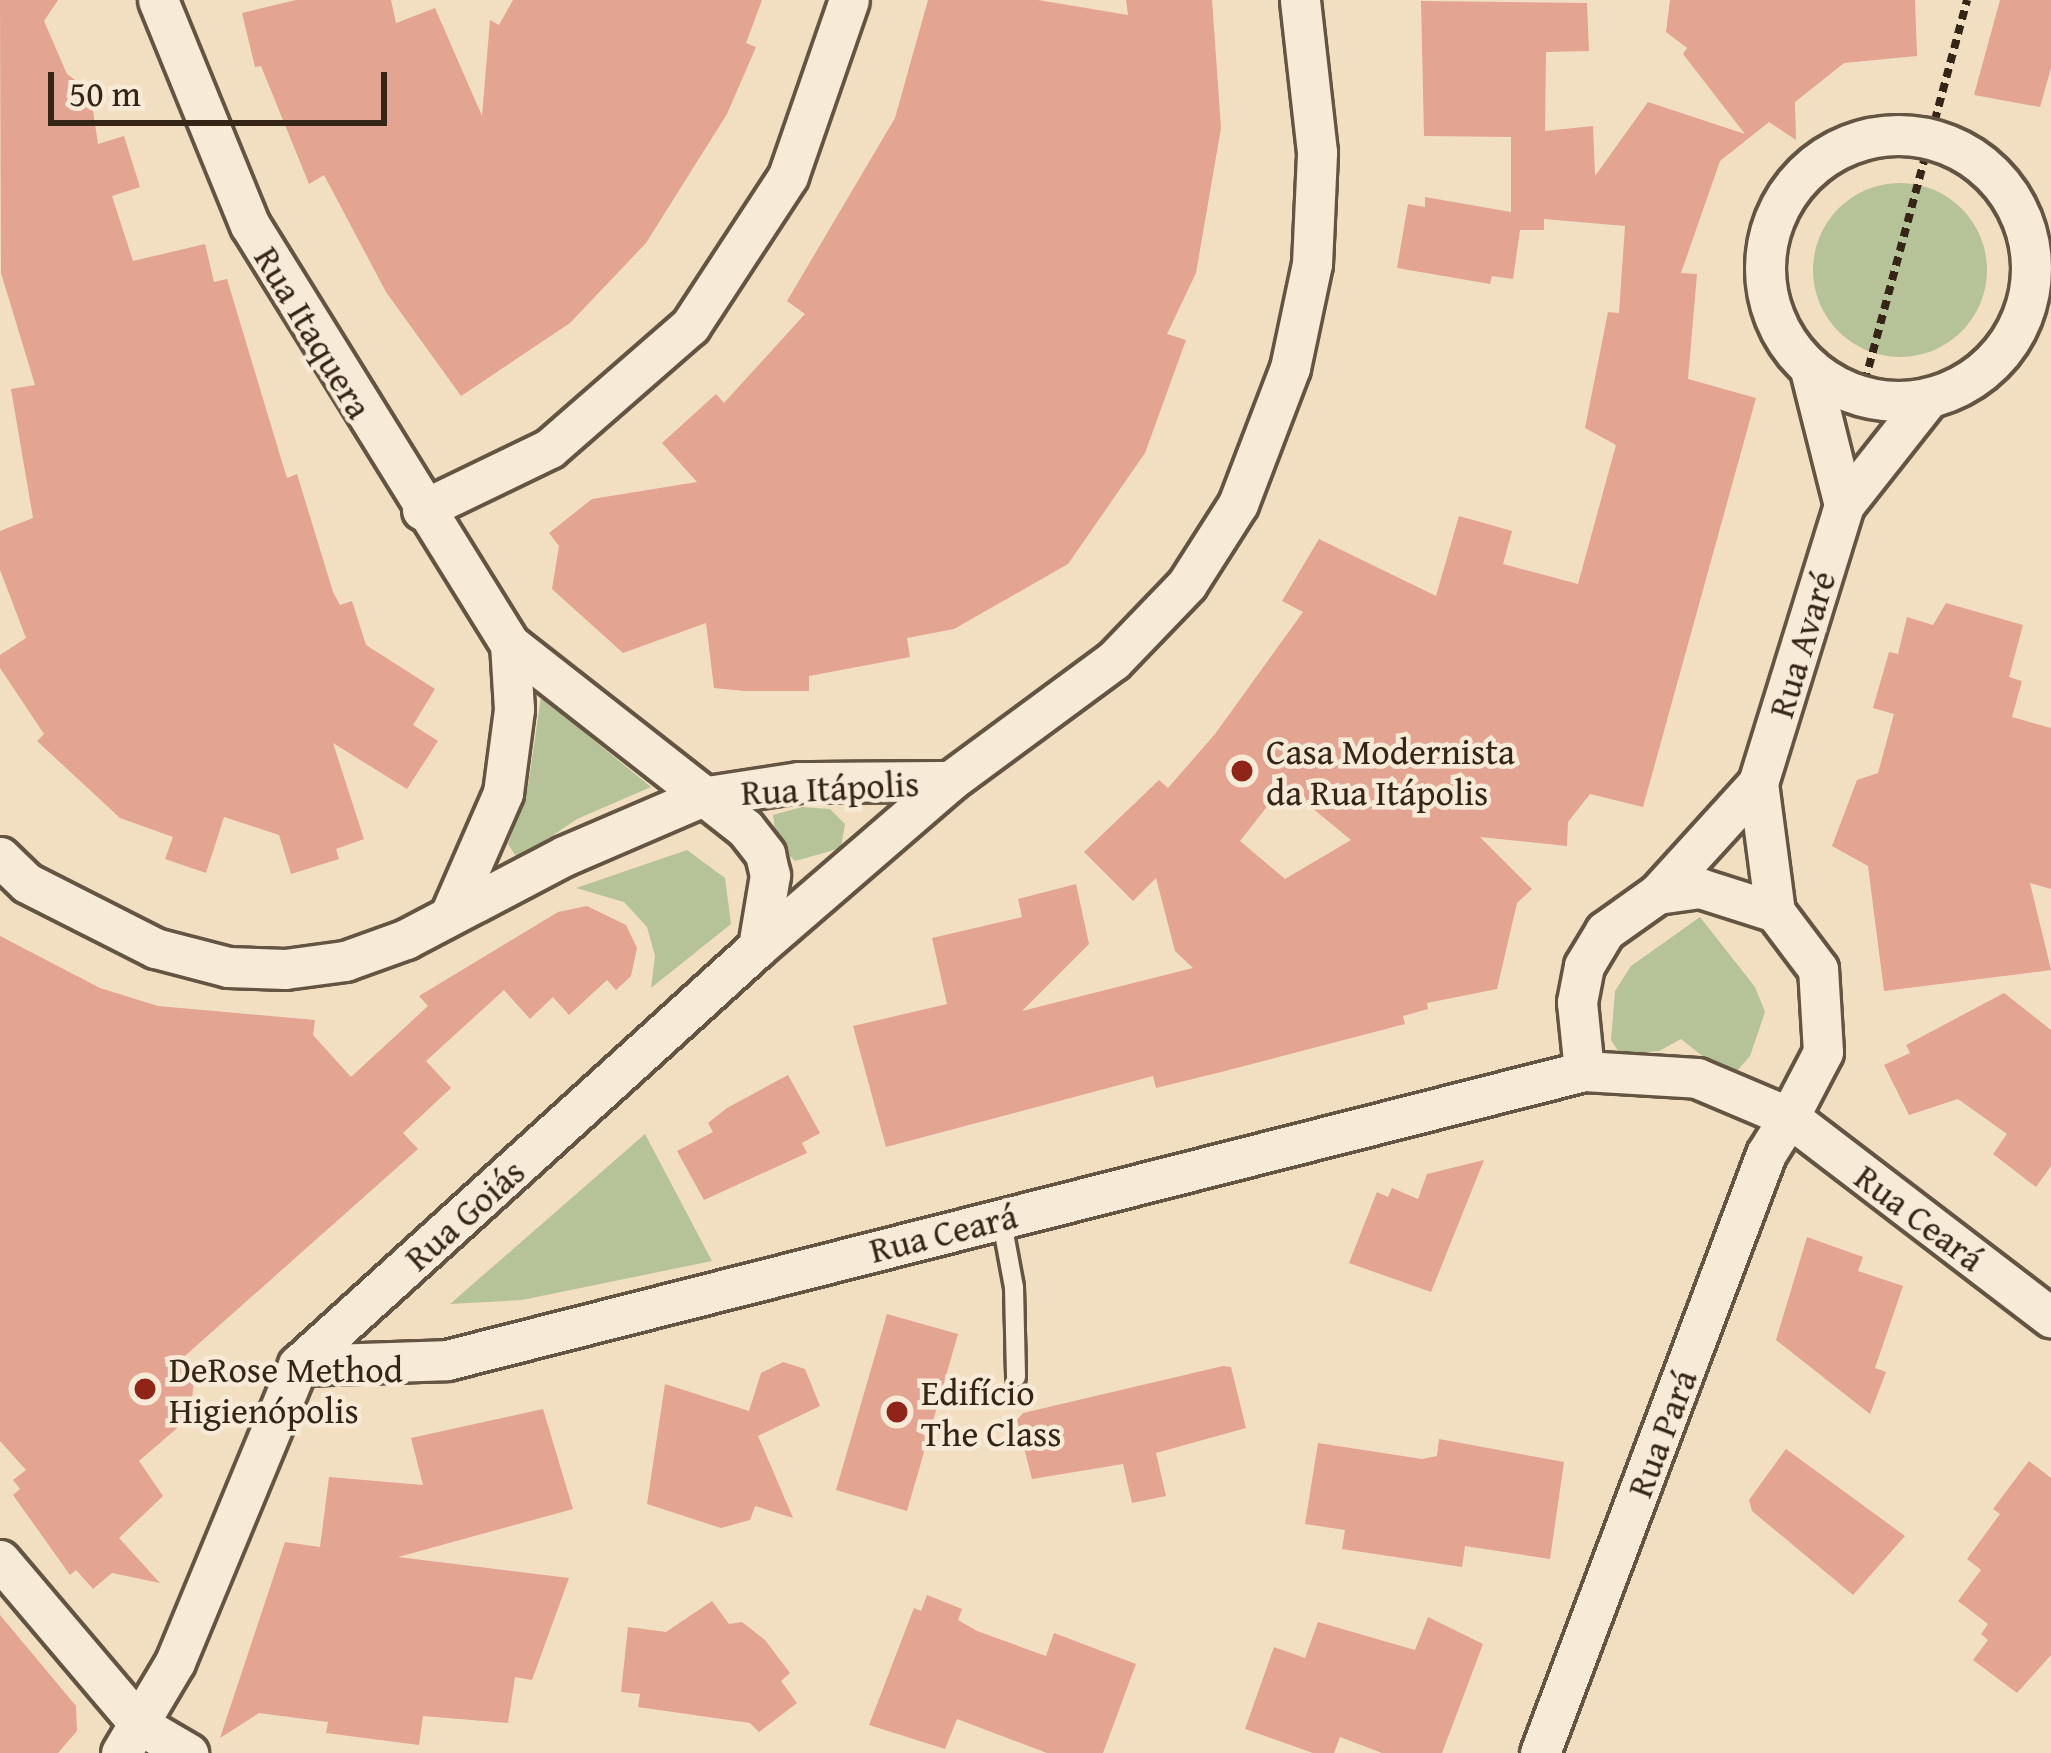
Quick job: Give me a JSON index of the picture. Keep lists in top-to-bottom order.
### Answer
{
  "streets": {
    "street": [
      "Rua Itaquera",
      "Rua Avaré",
      "Rua Itápolis",
      "Rua Goiás",
      "Rua Ceará",
      "Rua Pará"
    ]
  },
  "crossings": [
    ["Rua Itaquera", "Rua Itápolis"],
    ["Rua Itaquera", "Rua Goiás"],
    ["Rua Avaré", "Rua Ceará"],
    ["Rua Avaré", "Rua Pará"],
    ["Rua Itápolis", "Rua Goiás"],
    ["Rua Goiás", "Rua Ceará"],
    ["Rua Ceará", "Rua Pará"]
  ],
  "places": ["Casa Modernista da Rua Itápolis", "DeRose Method Higienópolis", "Edifício The Class"],
  "scale_bar": "50 m"
}
